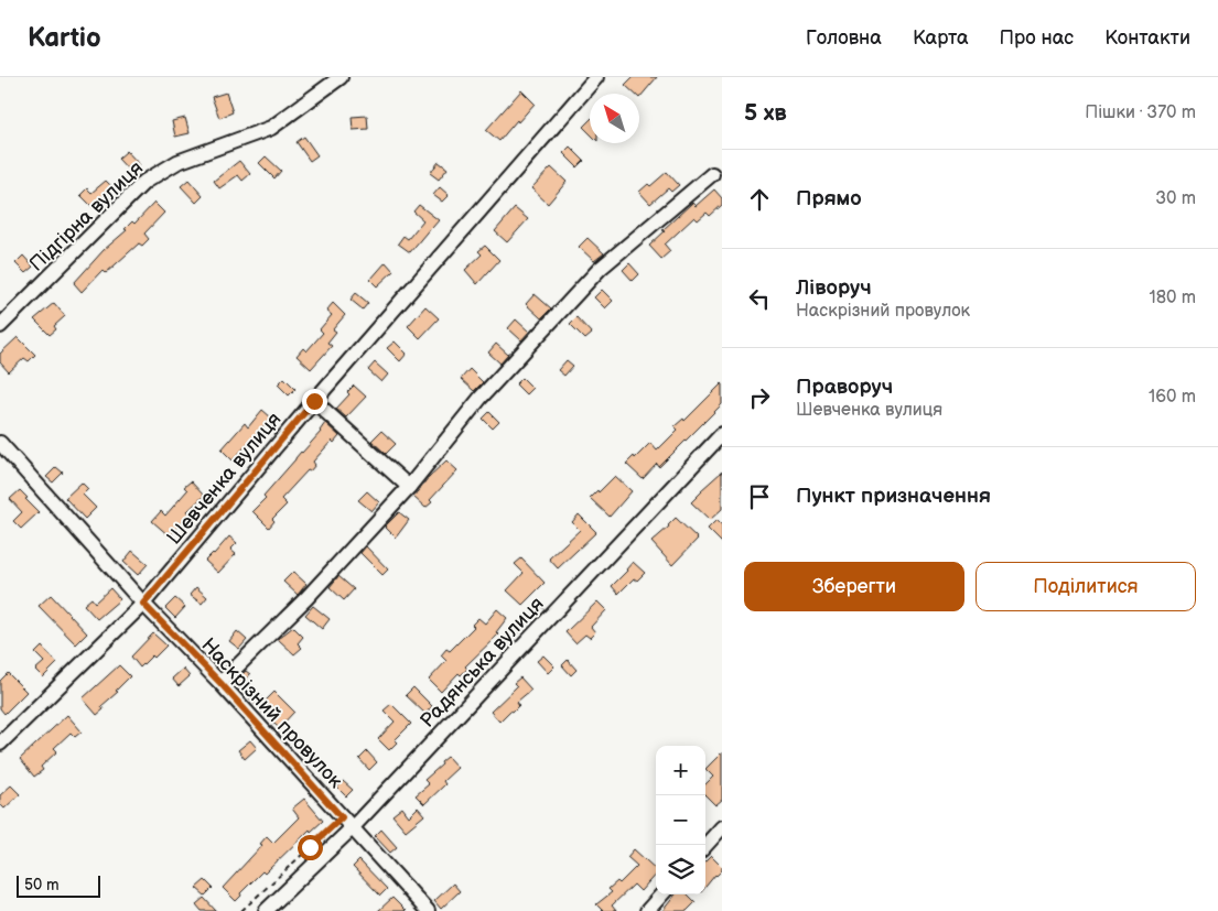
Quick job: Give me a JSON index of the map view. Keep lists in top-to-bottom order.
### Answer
{
  "streets": {
    "street": [
      "Підгірна вулиця",
      "Шевченка вулиця",
      "Радянська вулиця",
      "Наскрізний провулок"
    ]
  },
  "crossings": [
    ["Шевченка вулиця", "Наскрізний провулок"],
    ["Радянська вулиця", "Наскрізний провулок"]
  ],
  "scale_bar": "50 m",
  "north": "top left",
  "page": {
    "header": "Kartio",
    "nav": [
      "Головна",
      "Карта",
      "Про нас",
      "Контакти"
    ],
    "heading": ["5 хв", "Пішки · 370 m"],
    "list": [
      ["Прямо", "30 m"],
      ["Ліворуч", "Наскрізний провулок", "180 m"],
      ["Праворуч", "Шевченка вулиця", "160 m"],
      "Пункт призначення"
    ],
    "buttons": ["Зберегти", "Поділитися"],
    "map_buttons": ["+", "−"],
    "scale": "50 m"
  }
}
